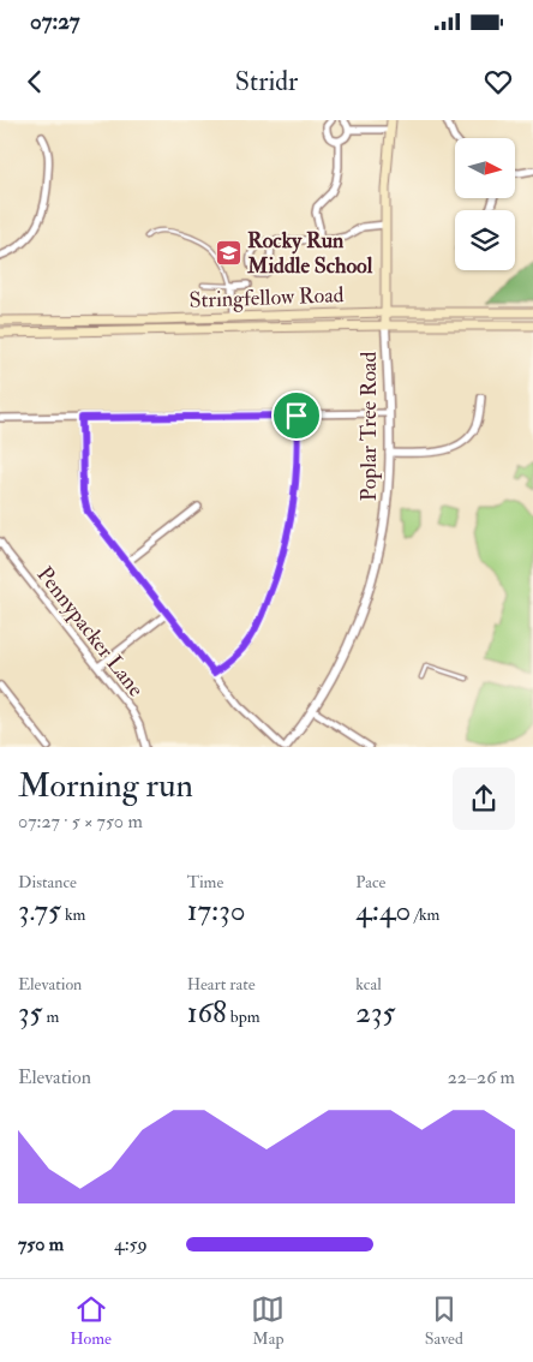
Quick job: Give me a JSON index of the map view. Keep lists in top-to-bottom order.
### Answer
{
  "streets": {
    "main road": ["Stringfellow Road", "Poplar Tree Road"],
    "street": ["Pennypacker Lane"]
  },
  "crossings": [
    ["Stringfellow Road", "Poplar Tree Road"]
  ],
  "places": {
    "school or university": ["Rocky Run Middle School"]
  },
  "north": "right",
  "page": {
    "status": "07:27",
    "header": "Stridr",
    "heading": ["Morning run", "07:27 · 5 × 750 m"],
    "stats": [
      ["Distance", "3.75 km"],
      ["Time", "17:30"],
      ["Pace", "4:40 /km"],
      ["Elevation", "35 m"],
      ["Heart rate", "168 bpm"],
      ["kcal", "235"]
    ],
    "chart": ["Elevation", "22–26 m"],
    "list": [
      {
        "name": "750 m",
        "note": "4:59"
      }
    ],
    "tabs": ["Home", "Map", "Saved"]
  }
}
